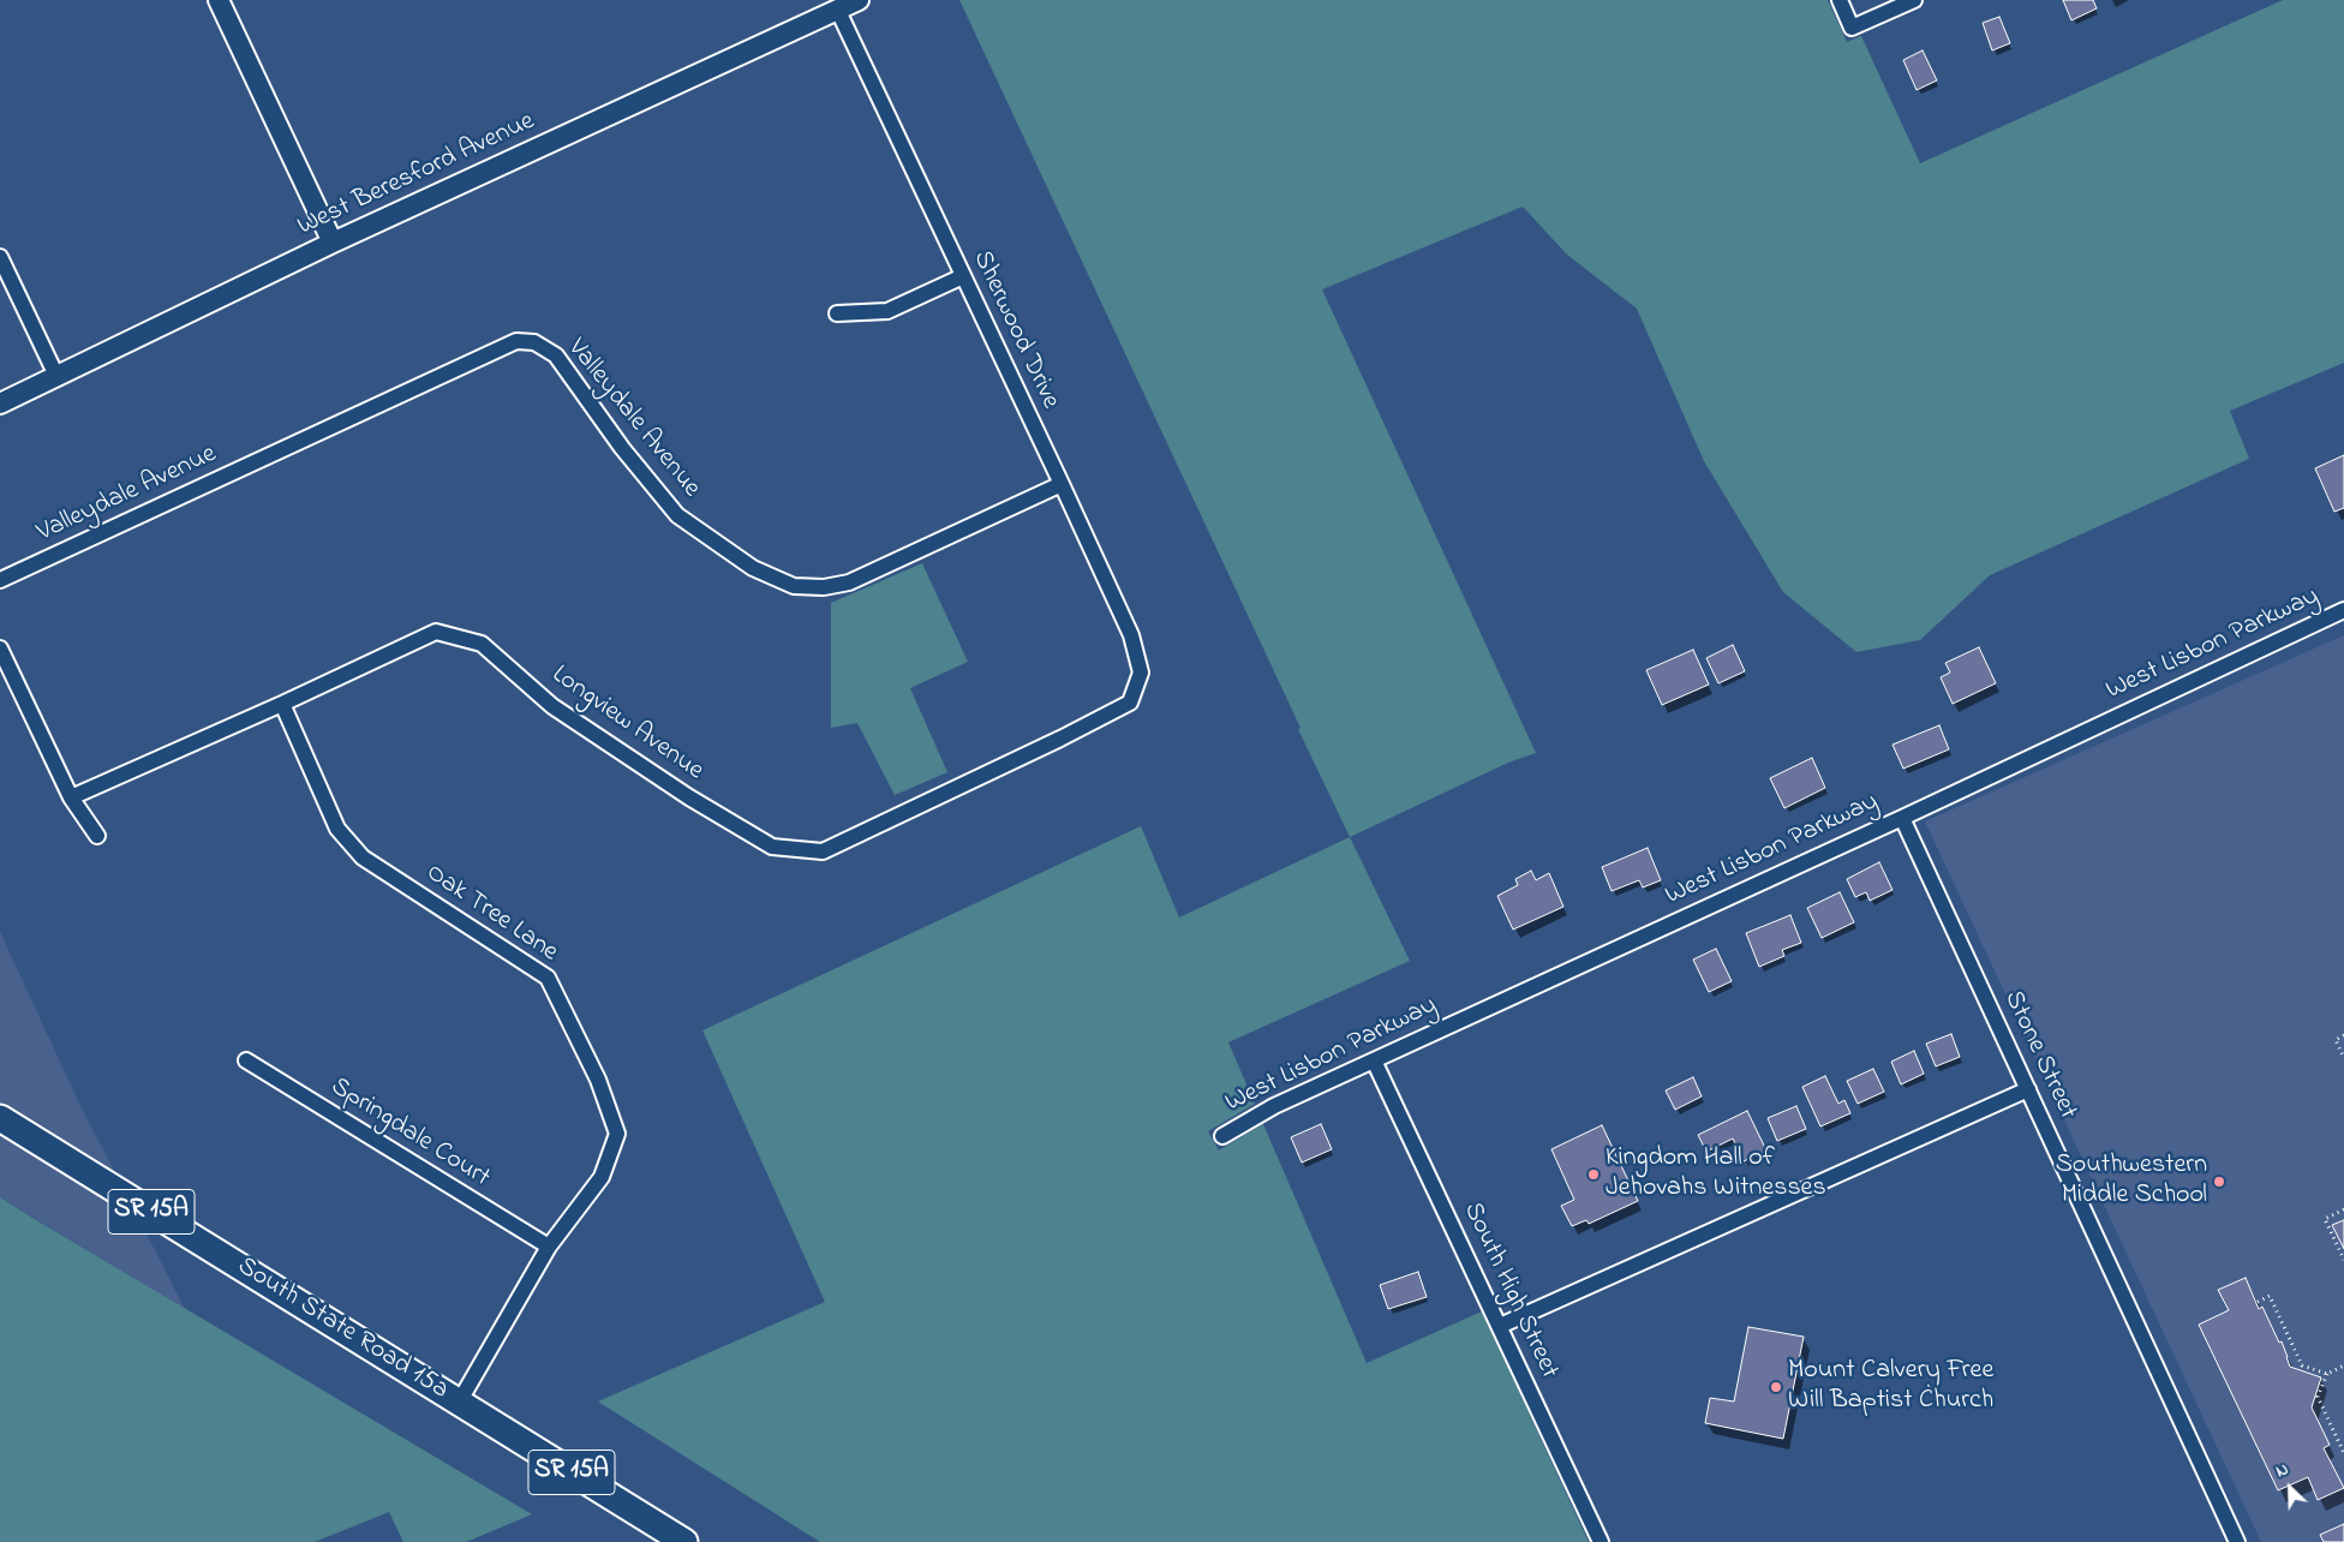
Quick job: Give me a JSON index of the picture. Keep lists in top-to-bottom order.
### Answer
{
  "streets": {
    "highway": ["SR 15A", "South State Road 15a"],
    "street": [
      "West Beresford Avenue",
      "Sherwood Drive",
      "Valleydale Avenue",
      "West Lisbon Parkway",
      "Longview Avenue",
      "Oak Tree Lane",
      "Stone Street",
      "Springdale Court",
      "South High Street"
    ]
  },
  "crossings": [
    ["West Beresford Avenue", "Sherwood Drive"],
    ["Sherwood Drive", "Valleydale Avenue"],
    ["Sherwood Drive", "Longview Avenue"],
    ["West Lisbon Parkway", "Stone Street"],
    ["West Lisbon Parkway", "South High Street"],
    ["Longview Avenue", "Oak Tree Lane"],
    ["Oak Tree Lane", "Springdale Court"],
    ["Oak Tree Lane", "South State Road 15a"]
  ],
  "places": ["Kingdom Hall of Jehovahs Witnesses", "Southwestern Middle School", "Mount Calvery Free Will Baptist Church"],
  "north": "top left"
}
